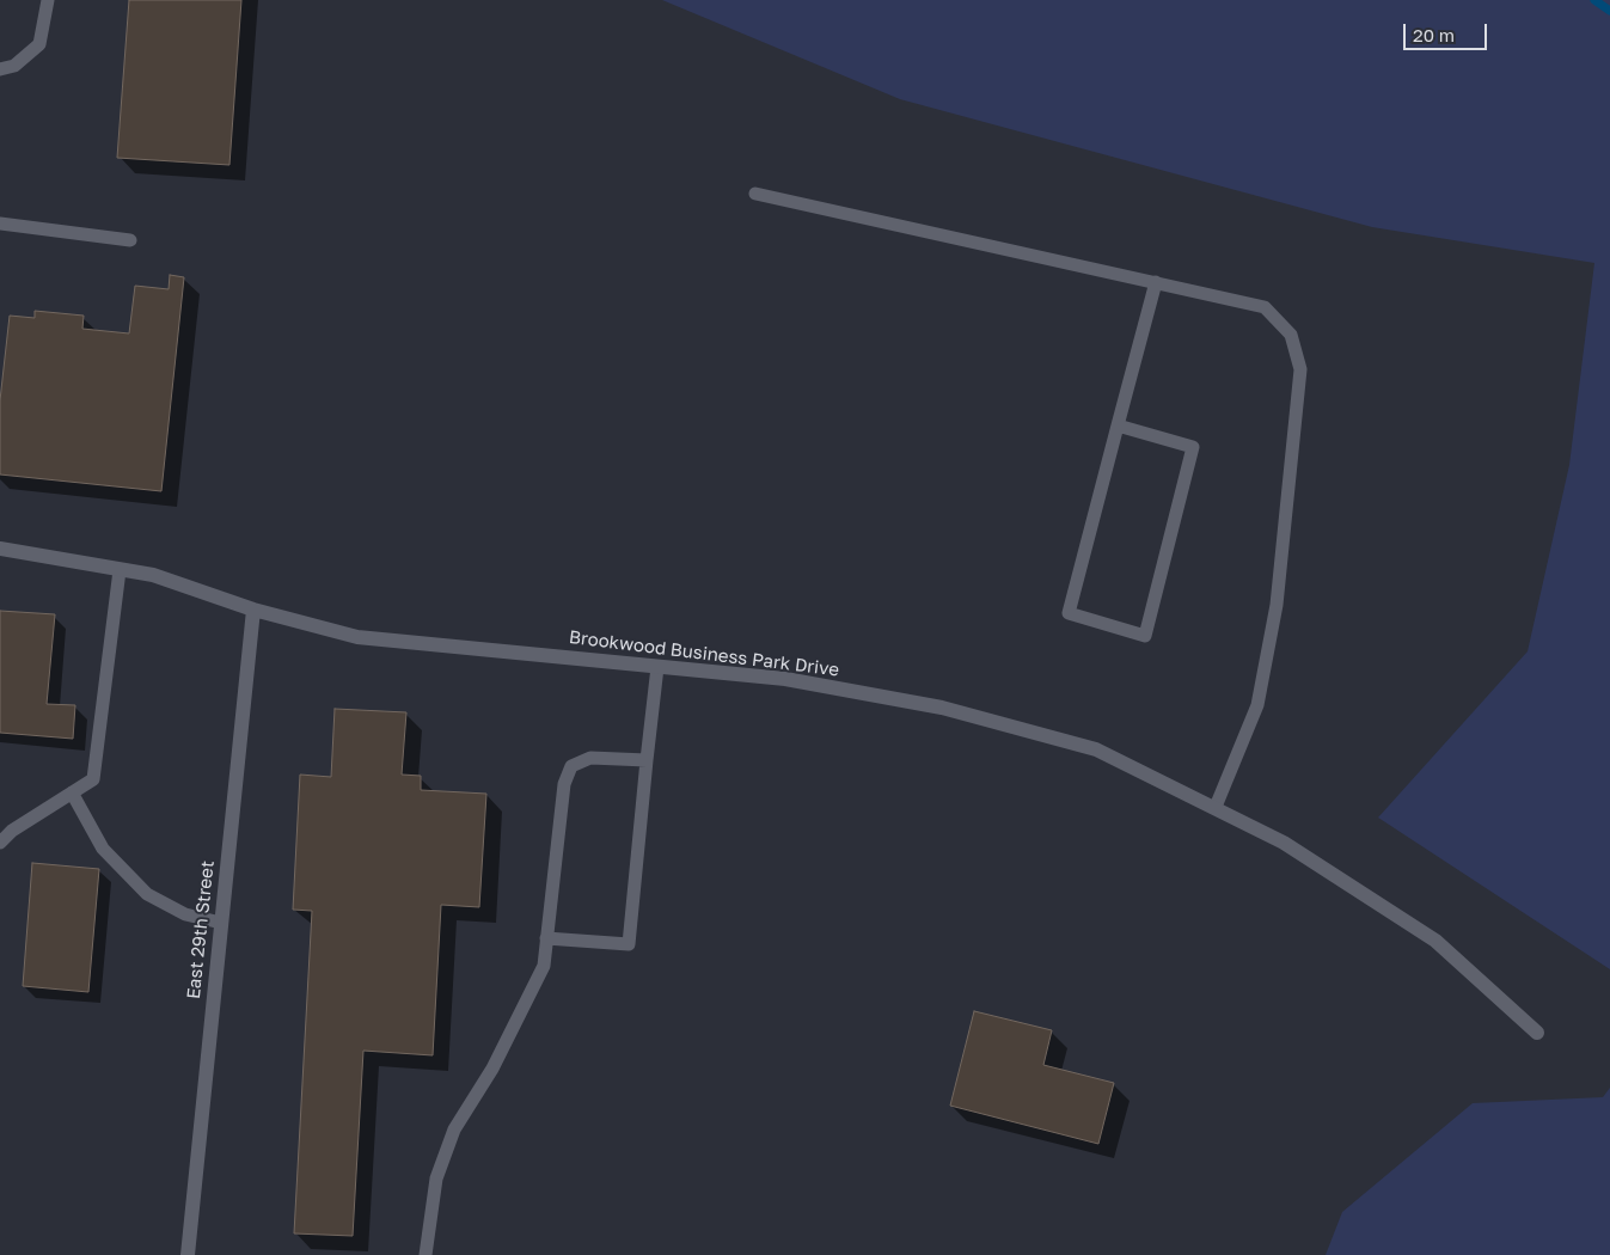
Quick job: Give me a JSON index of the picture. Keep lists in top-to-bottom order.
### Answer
{
  "streets": {
    "street": ["Brookwood Business Park Drive", "East 29th Street"]
  },
  "crossings": [
    ["Brookwood Business Park Drive", "East 29th Street"]
  ],
  "scale_bar": "20 m"
}
